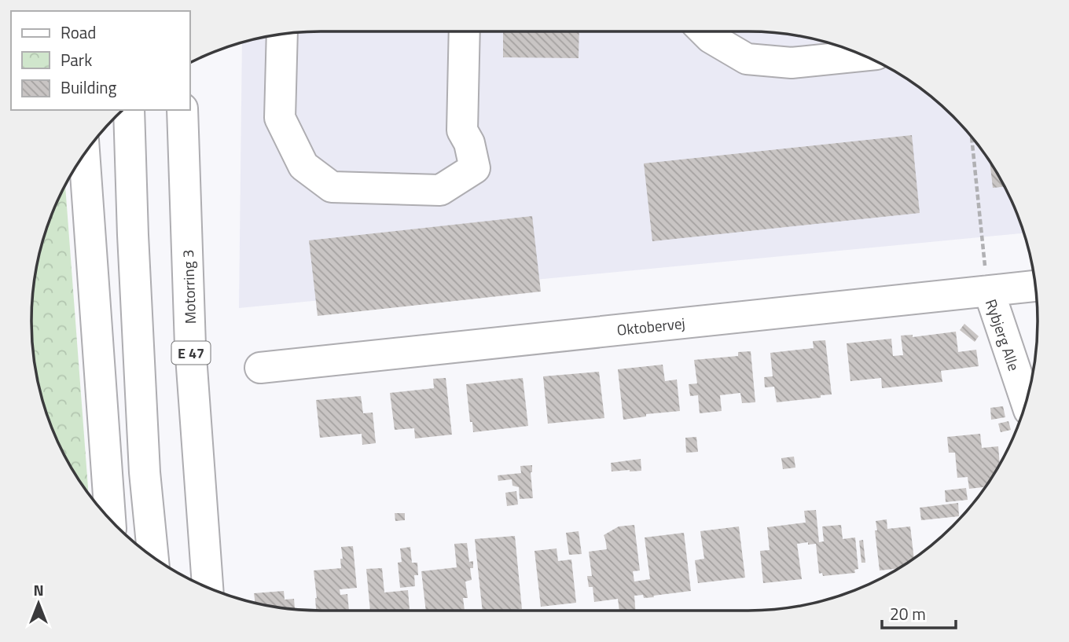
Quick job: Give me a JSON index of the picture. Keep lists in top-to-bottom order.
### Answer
{
  "streets": {
    "main road": [
      "Motorring 3",
      "Oktobervej",
      "Rybjerg Alle",
      "E 47"
    ]
  },
  "crossings": [
    ["Oktobervej", "Rybjerg Alle"]
  ],
  "legend": ["Road", "Park", "Building"],
  "scale_bar": "20 m",
  "north": "top"
}
